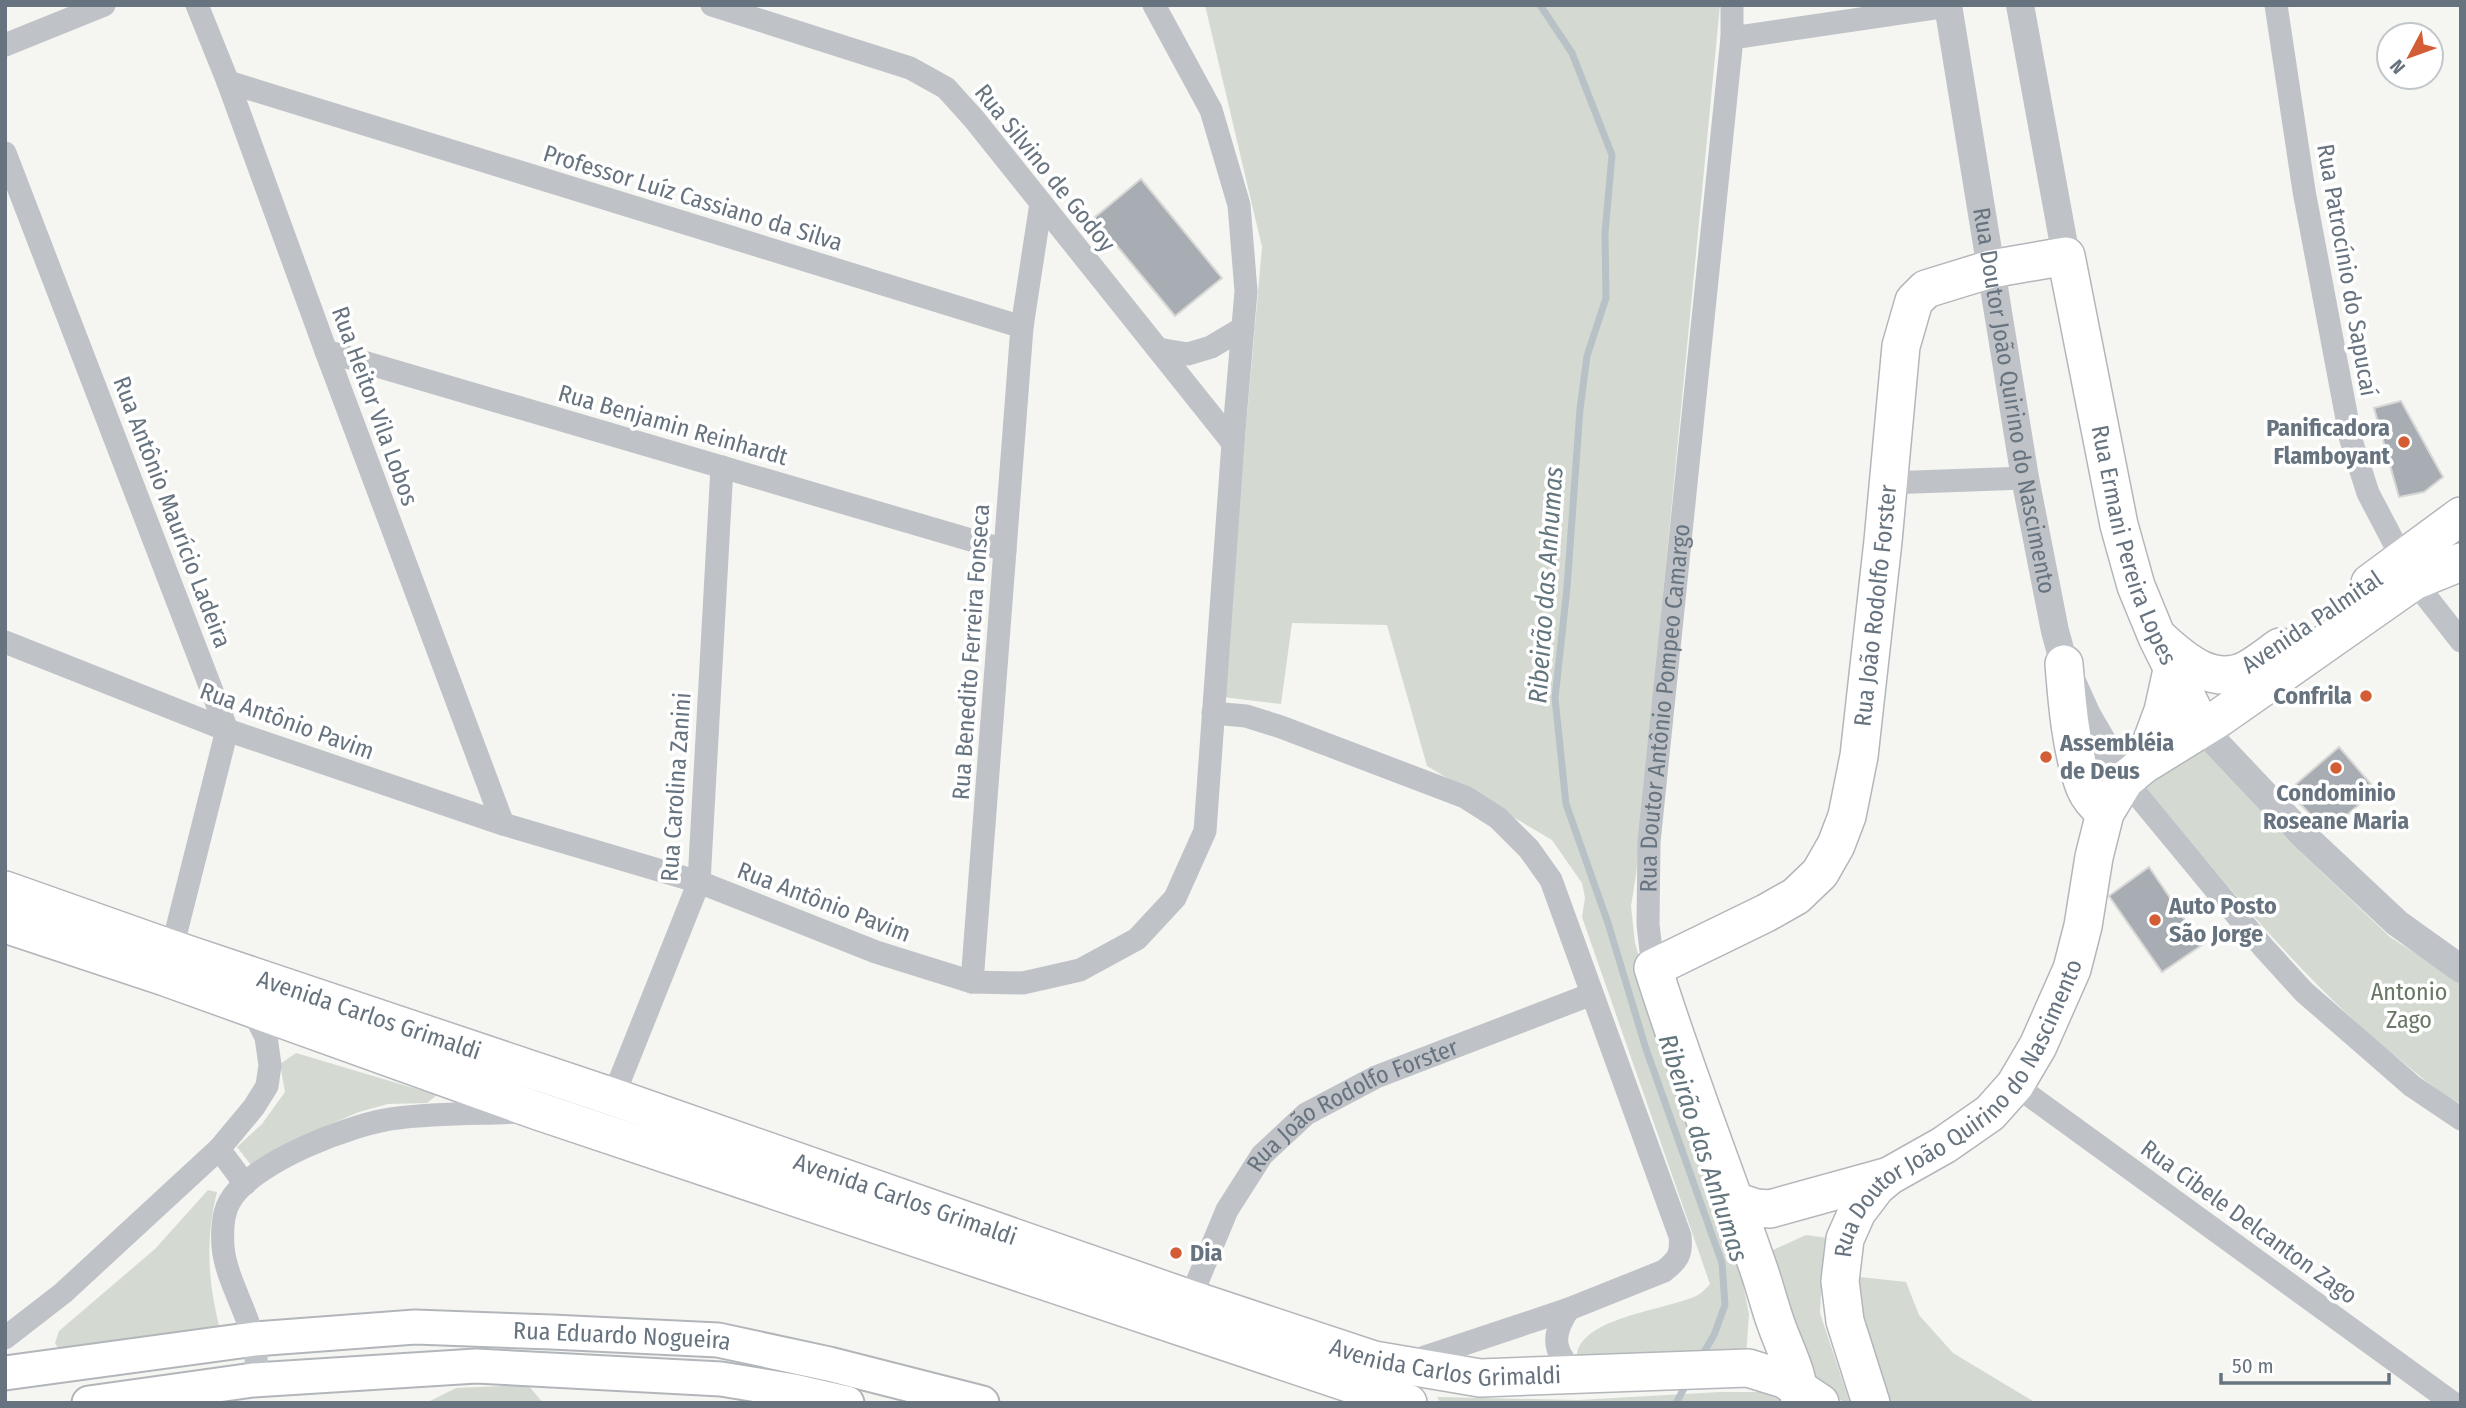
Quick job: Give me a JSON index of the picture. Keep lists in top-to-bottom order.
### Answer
{
  "streets": {
    "main road": [
      "Rua Doutor João Quirino do Nascimento",
      "Rua Ermani Pereira Lopes",
      "Rua João Rodolfo Forster",
      "Avenida Palmital",
      "Rua Doutor Antônio Pompeo Camargo",
      "Avenida Carlos Grimaldi",
      "Rua Eduardo Nogueira"
    ],
    "street": [
      "Rua Silvino de Godoy",
      "Professor Luíz Cassiano da Silva",
      "Rua Patrocínio do Sapucaí",
      "Rua Heitor Vila Lobos",
      "Rua Benjamin Reinhardt",
      "Rua Antônio Maurício Ladeira",
      "Rua Benedito Ferreira Fonseca",
      "Rua Antônio Pavim",
      "Rua Carolina Zanini",
      "Rua Cibele Delcanton Zago"
    ]
  },
  "crossings": [
    ["Rua Silvino de Godoy", "Rua Antônio Pavim"],
    ["Professor Luíz Cassiano da Silva", "Rua Heitor Vila Lobos"],
    ["Professor Luíz Cassiano da Silva", "Rua Benedito Ferreira Fonseca"],
    ["Rua Patrocínio do Sapucaí", "Avenida Palmital"],
    ["Rua Doutor João Quirino do Nascimento", "Rua Ermani Pereira Lopes"],
    ["Rua Doutor João Quirino do Nascimento", "Rua João Rodolfo Forster"],
    ["Rua Doutor João Quirino do Nascimento", "Avenida Palmital"],
    ["Rua Doutor João Quirino do Nascimento", "Rua Cibele Delcanton Zago"],
    ["Rua Heitor Vila Lobos", "Rua Benjamin Reinhardt"],
    ["Rua Heitor Vila Lobos", "Rua Antônio Pavim"],
    ["Rua Benjamin Reinhardt", "Rua Benedito Ferreira Fonseca"],
    ["Rua Benjamin Reinhardt", "Rua Carolina Zanini"],
    ["Rua Antônio Maurício Ladeira", "Rua Antônio Pavim"],
    ["Rua Ermani Pereira Lopes", "Rua João Rodolfo Forster"],
    ["Rua Ermani Pereira Lopes", "Avenida Palmital"],
    ["Rua João Rodolfo Forster", "Rua Doutor Antônio Pompeo Camargo"],
    ["Rua João Rodolfo Forster", "Avenida Carlos Grimaldi"],
    ["Rua Benedito Ferreira Fonseca", "Rua Antônio Pavim"],
    ["Rua Doutor Antônio Pompeo Camargo", "Avenida Carlos Grimaldi"],
    ["Rua Antônio Pavim", "Rua Carolina Zanini"],
    ["Rua Carolina Zanini", "Avenida Carlos Grimaldi"]
  ],
  "water": ["Ribeirão das Anhumas"],
  "parks": ["Antonio Zago"],
  "places": [
    "Panificadora Flamboyant",
    "Confrila",
    "Assembléia de Deus",
    "Condominio Roseane Maria",
    "Auto Posto São Jorge",
    "Dia"
  ],
  "scale_bar": "50 m",
  "north": "bottom left"
}
